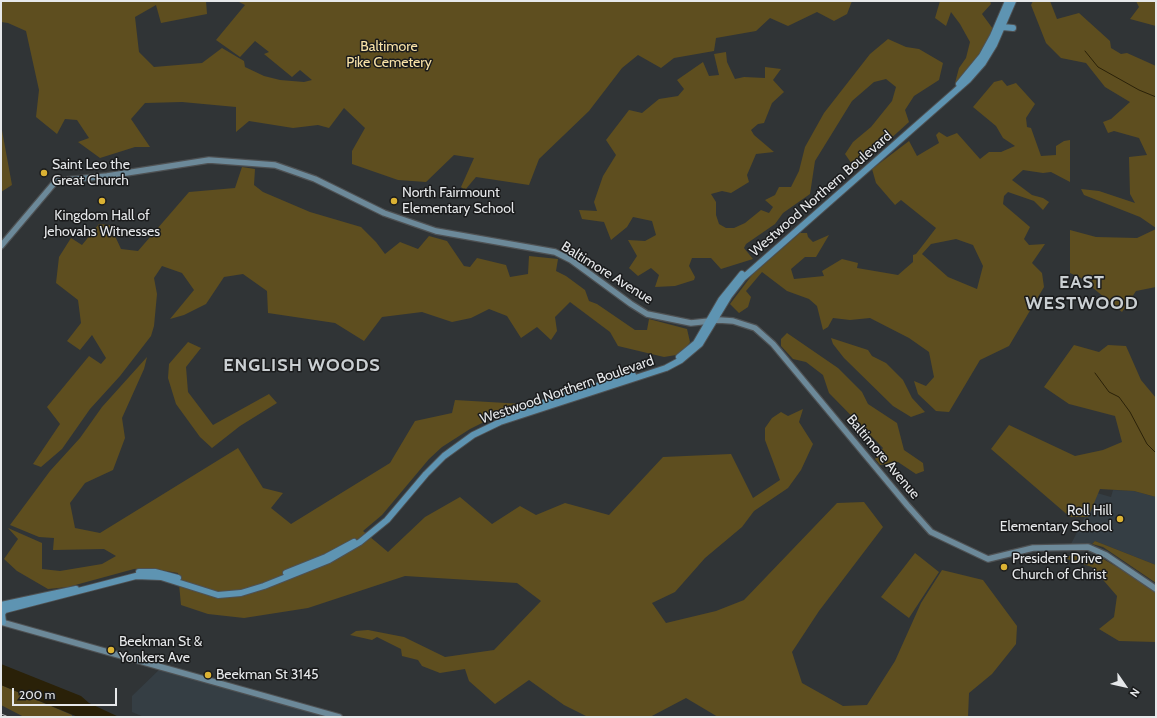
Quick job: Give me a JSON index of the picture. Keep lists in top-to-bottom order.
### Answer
{
  "streets": {
    "main road": ["Westwood Northern Boulevard"],
    "street": ["Baltimore Avenue"]
  },
  "crossings": [
    ["Westwood Northern Boulevard", "Baltimore Avenue"]
  ],
  "districts": ["EAST WESTWOOD", "ENGLISH WOODS"],
  "parks": ["Baltimore Pike Cemetery"],
  "places": [
    "Saint Leo the Great Church",
    "Kingdom Hall of Jehovahs Witnesses",
    "North Fairmount Elementary School",
    "Roll Hill Elementary School",
    "President Drive Church of Christ",
    "Beekman St & Yonkers Ave",
    "Beekman St 3145"
  ],
  "scale_bar": "200 m",
  "north": "bottom right"
}
